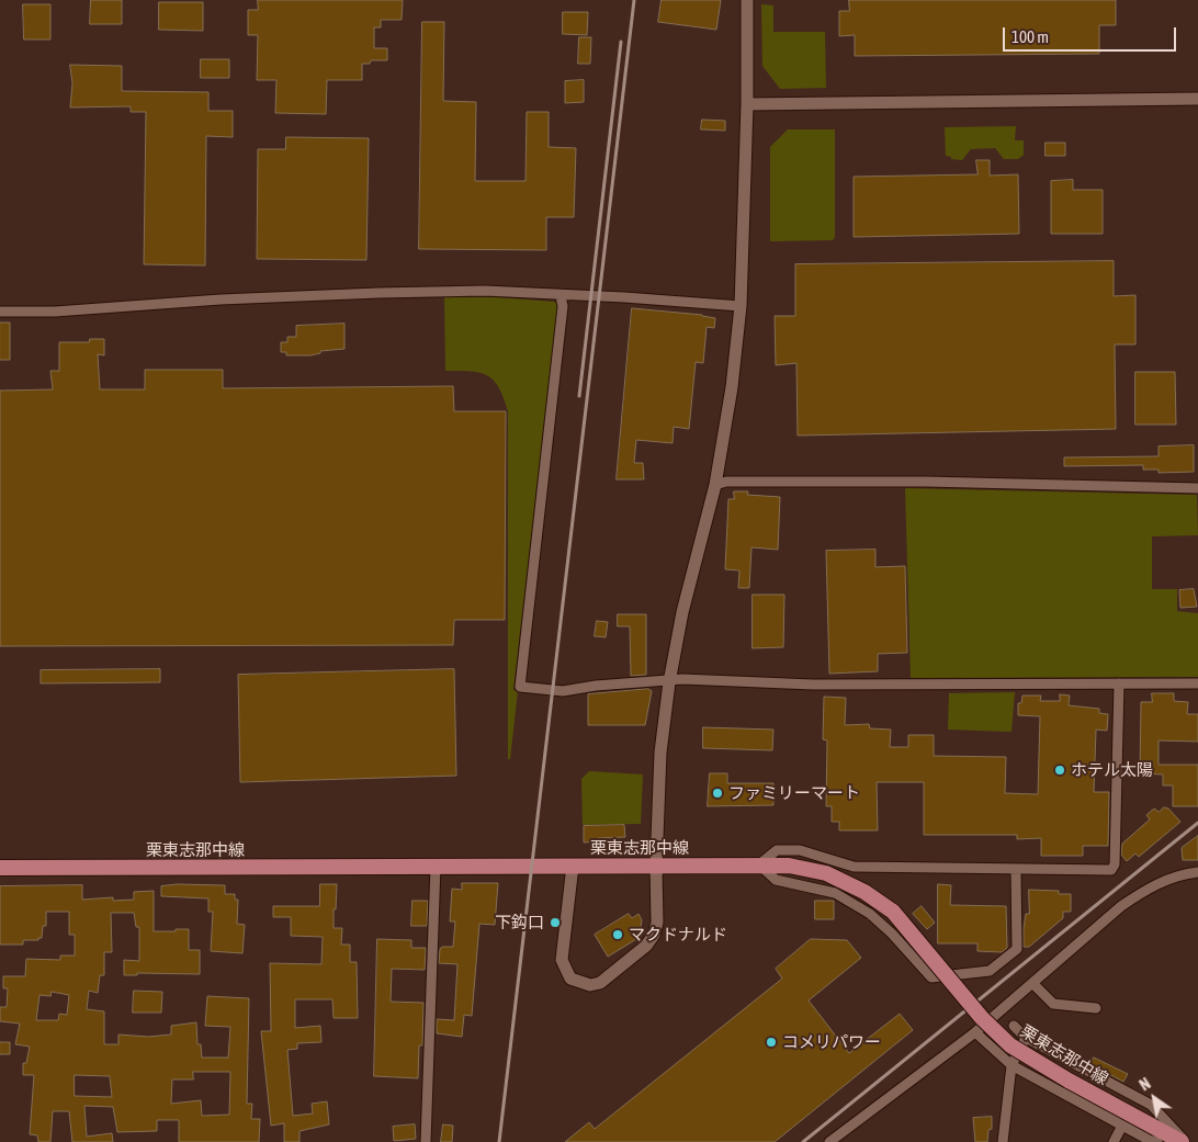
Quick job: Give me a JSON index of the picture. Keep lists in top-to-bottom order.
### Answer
{
  "streets": {
    "main road": ["栗東志那中線"]
  },
  "places": [
    "ホテル太陽",
    "ファミリーマート",
    "下鈎口",
    "マクドナルド",
    "コメリパワー"
  ],
  "scale_bar": "100 m",
  "north": "top left"
}
